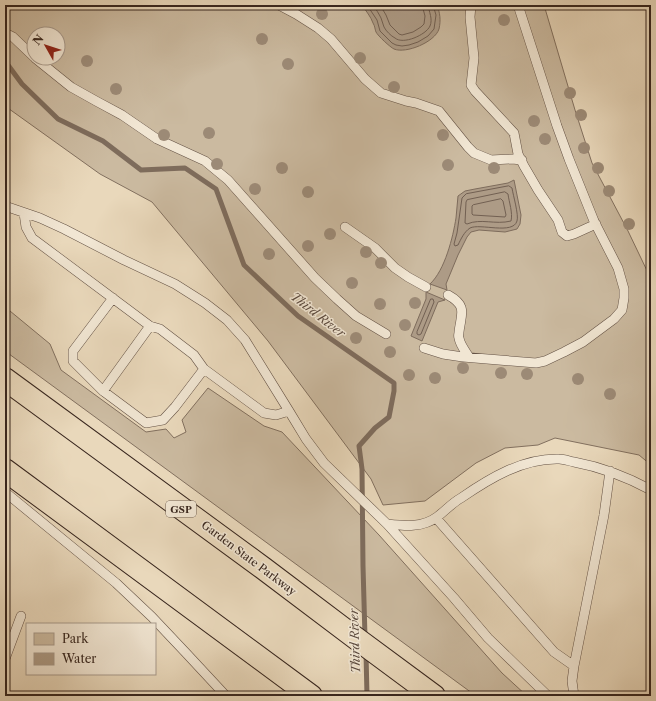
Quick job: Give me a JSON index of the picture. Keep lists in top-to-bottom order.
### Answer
{
  "streets": {
    "highway": ["GSP", "Garden State Parkway"]
  },
  "water": ["Third River"],
  "legend": ["Park", "Water"],
  "north": "top left"
}
